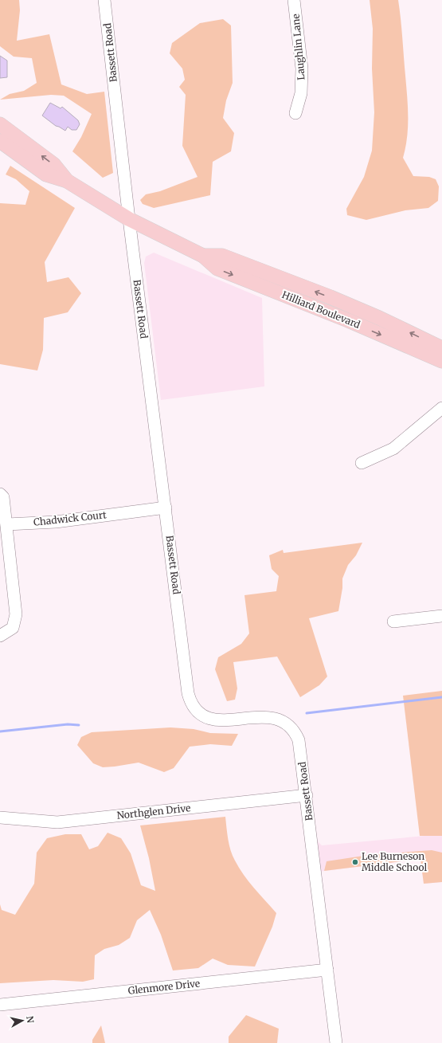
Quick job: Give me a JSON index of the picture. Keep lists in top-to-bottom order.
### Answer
{
  "streets": {
    "main road": ["Hilliard Boulevard"],
    "street": [
      "Laughlin Lane",
      "Bassett Road",
      "Chadwick Court",
      "Northglen Drive",
      "Glenmore Drive"
    ]
  },
  "crossings": [
    ["Bassett Road", "Hilliard Boulevard"],
    ["Bassett Road", "Chadwick Court"],
    ["Bassett Road", "Northglen Drive"],
    ["Bassett Road", "Glenmore Drive"]
  ],
  "places": ["Lee Burneson Middle School"],
  "north": "right"
}
